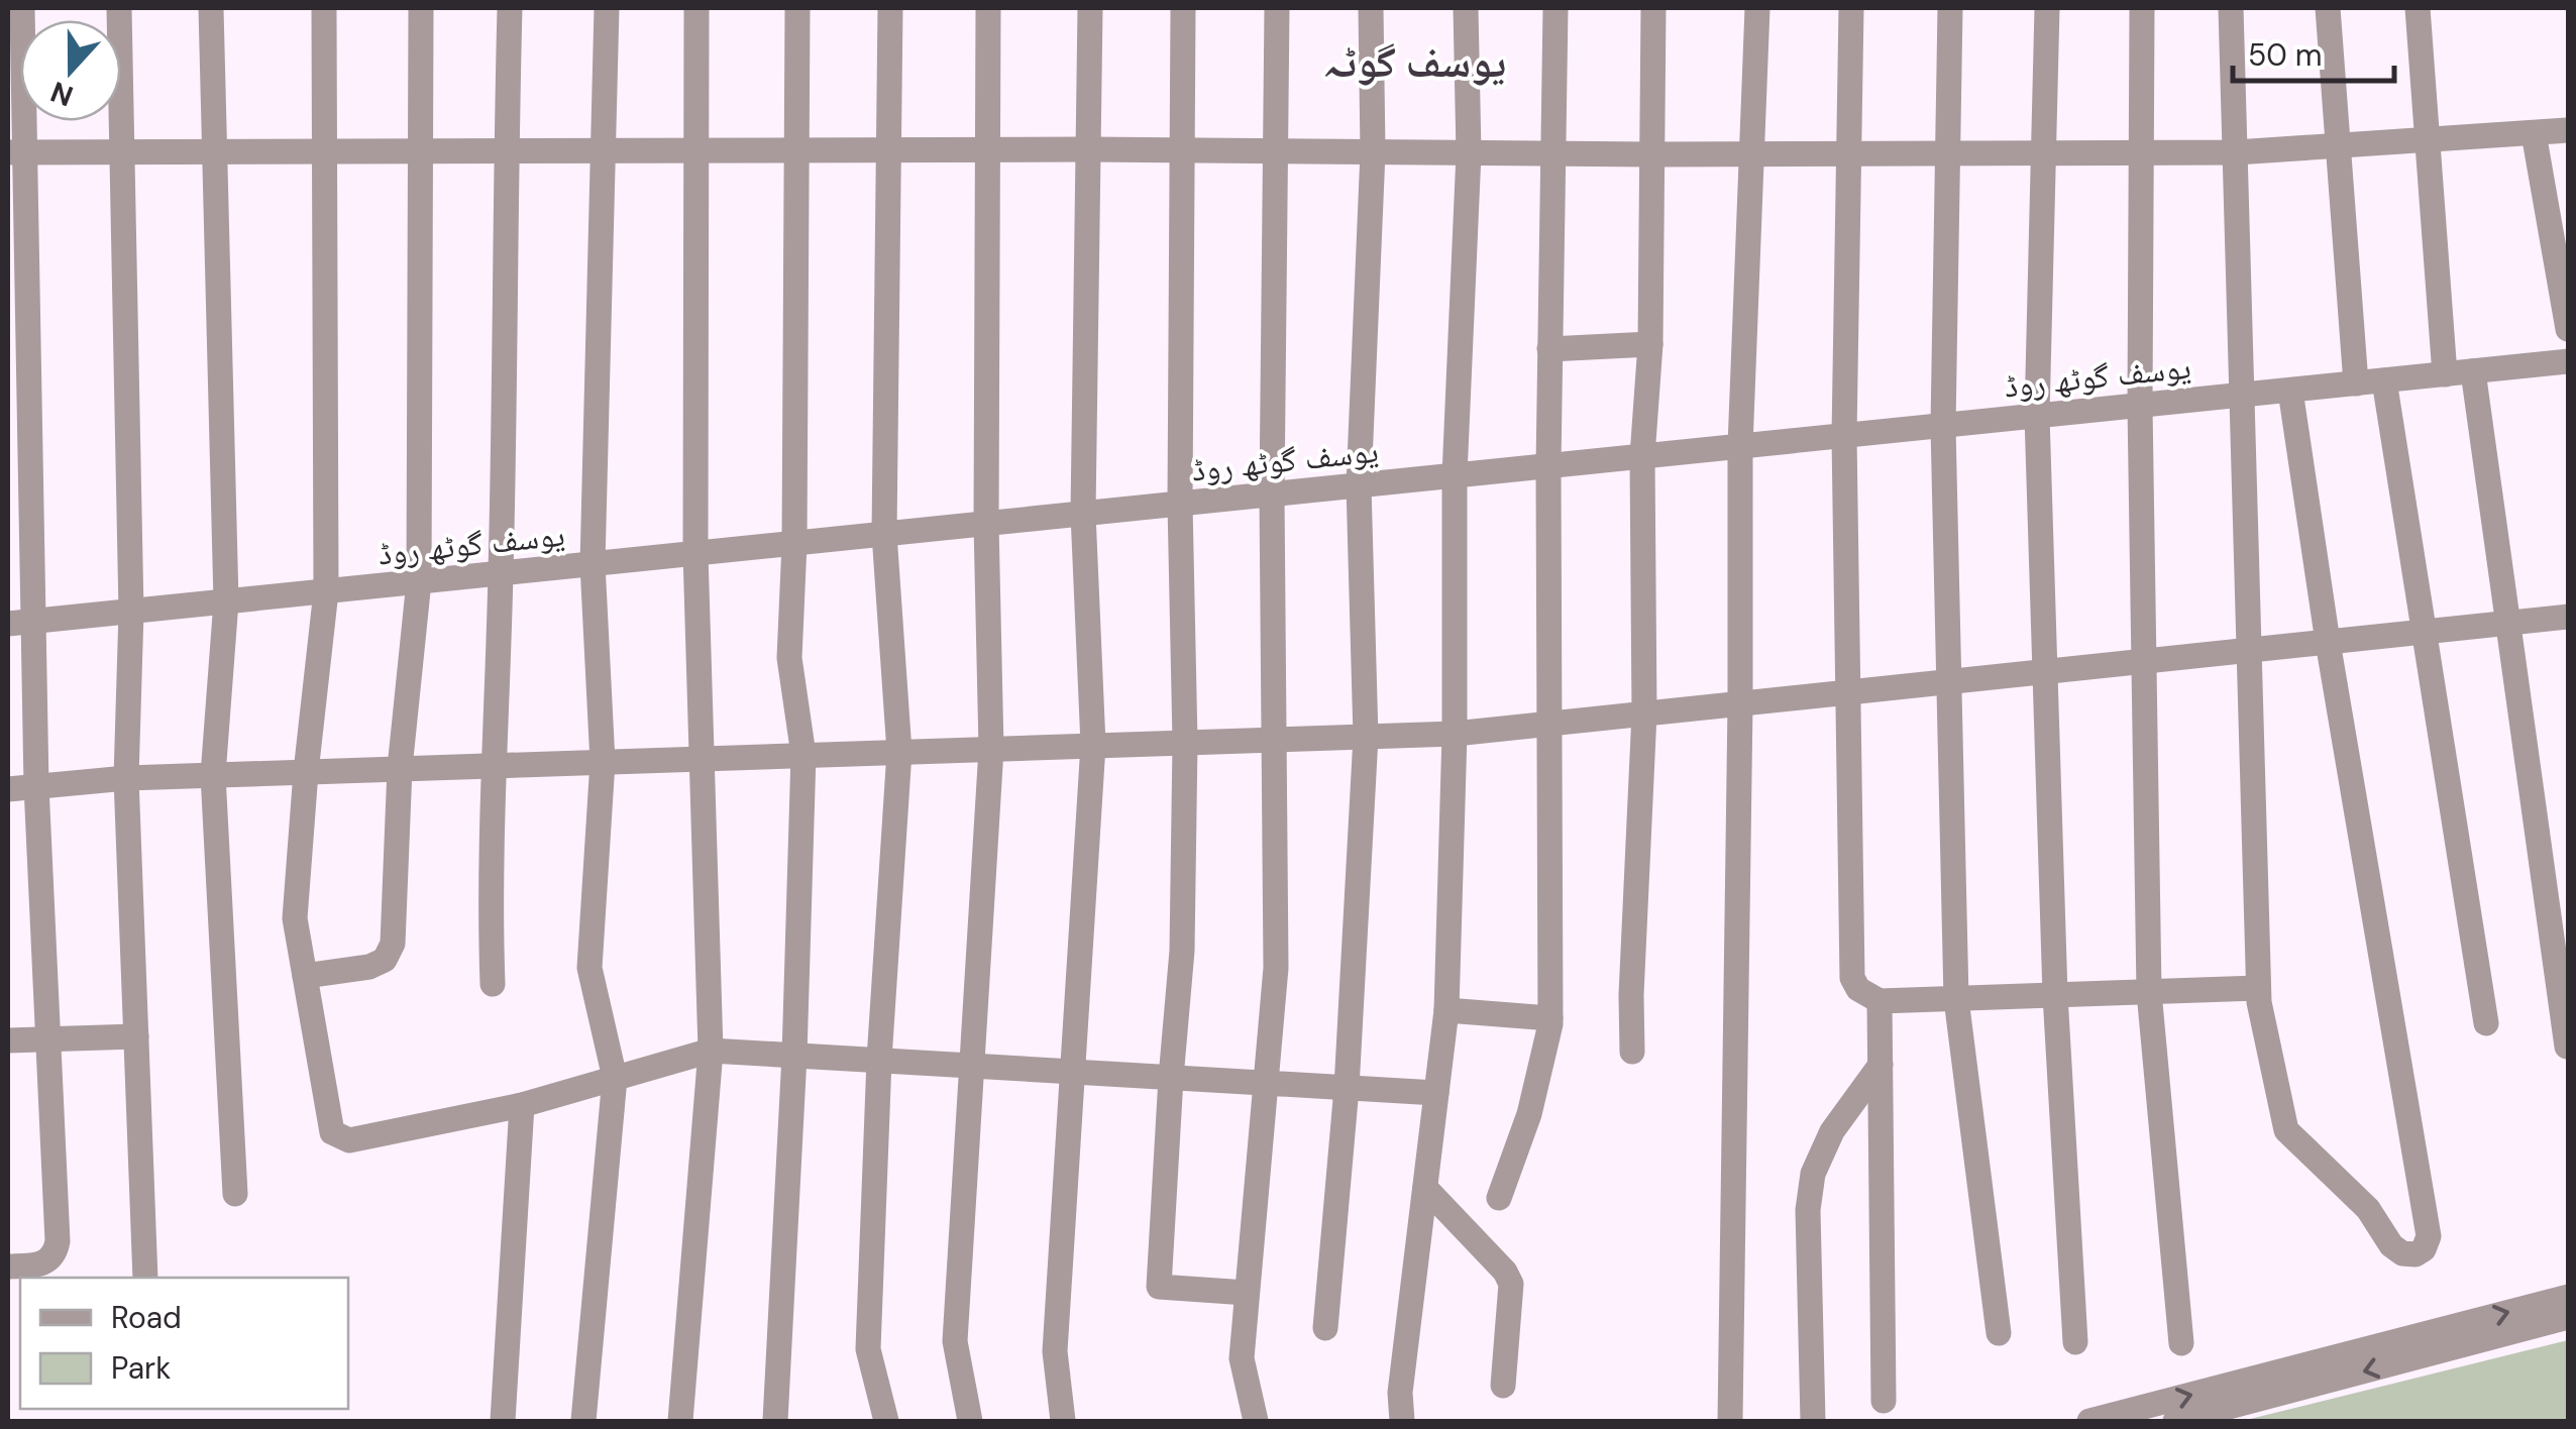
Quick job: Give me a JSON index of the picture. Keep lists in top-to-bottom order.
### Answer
{
  "streets": {
    "street": ["یوسف گوٹھ روڈ"]
  },
  "districts": ["یوسف گوٹہ"],
  "legend": ["Road", "Park"],
  "scale_bar": "50 m",
  "north": "bottom"
}
